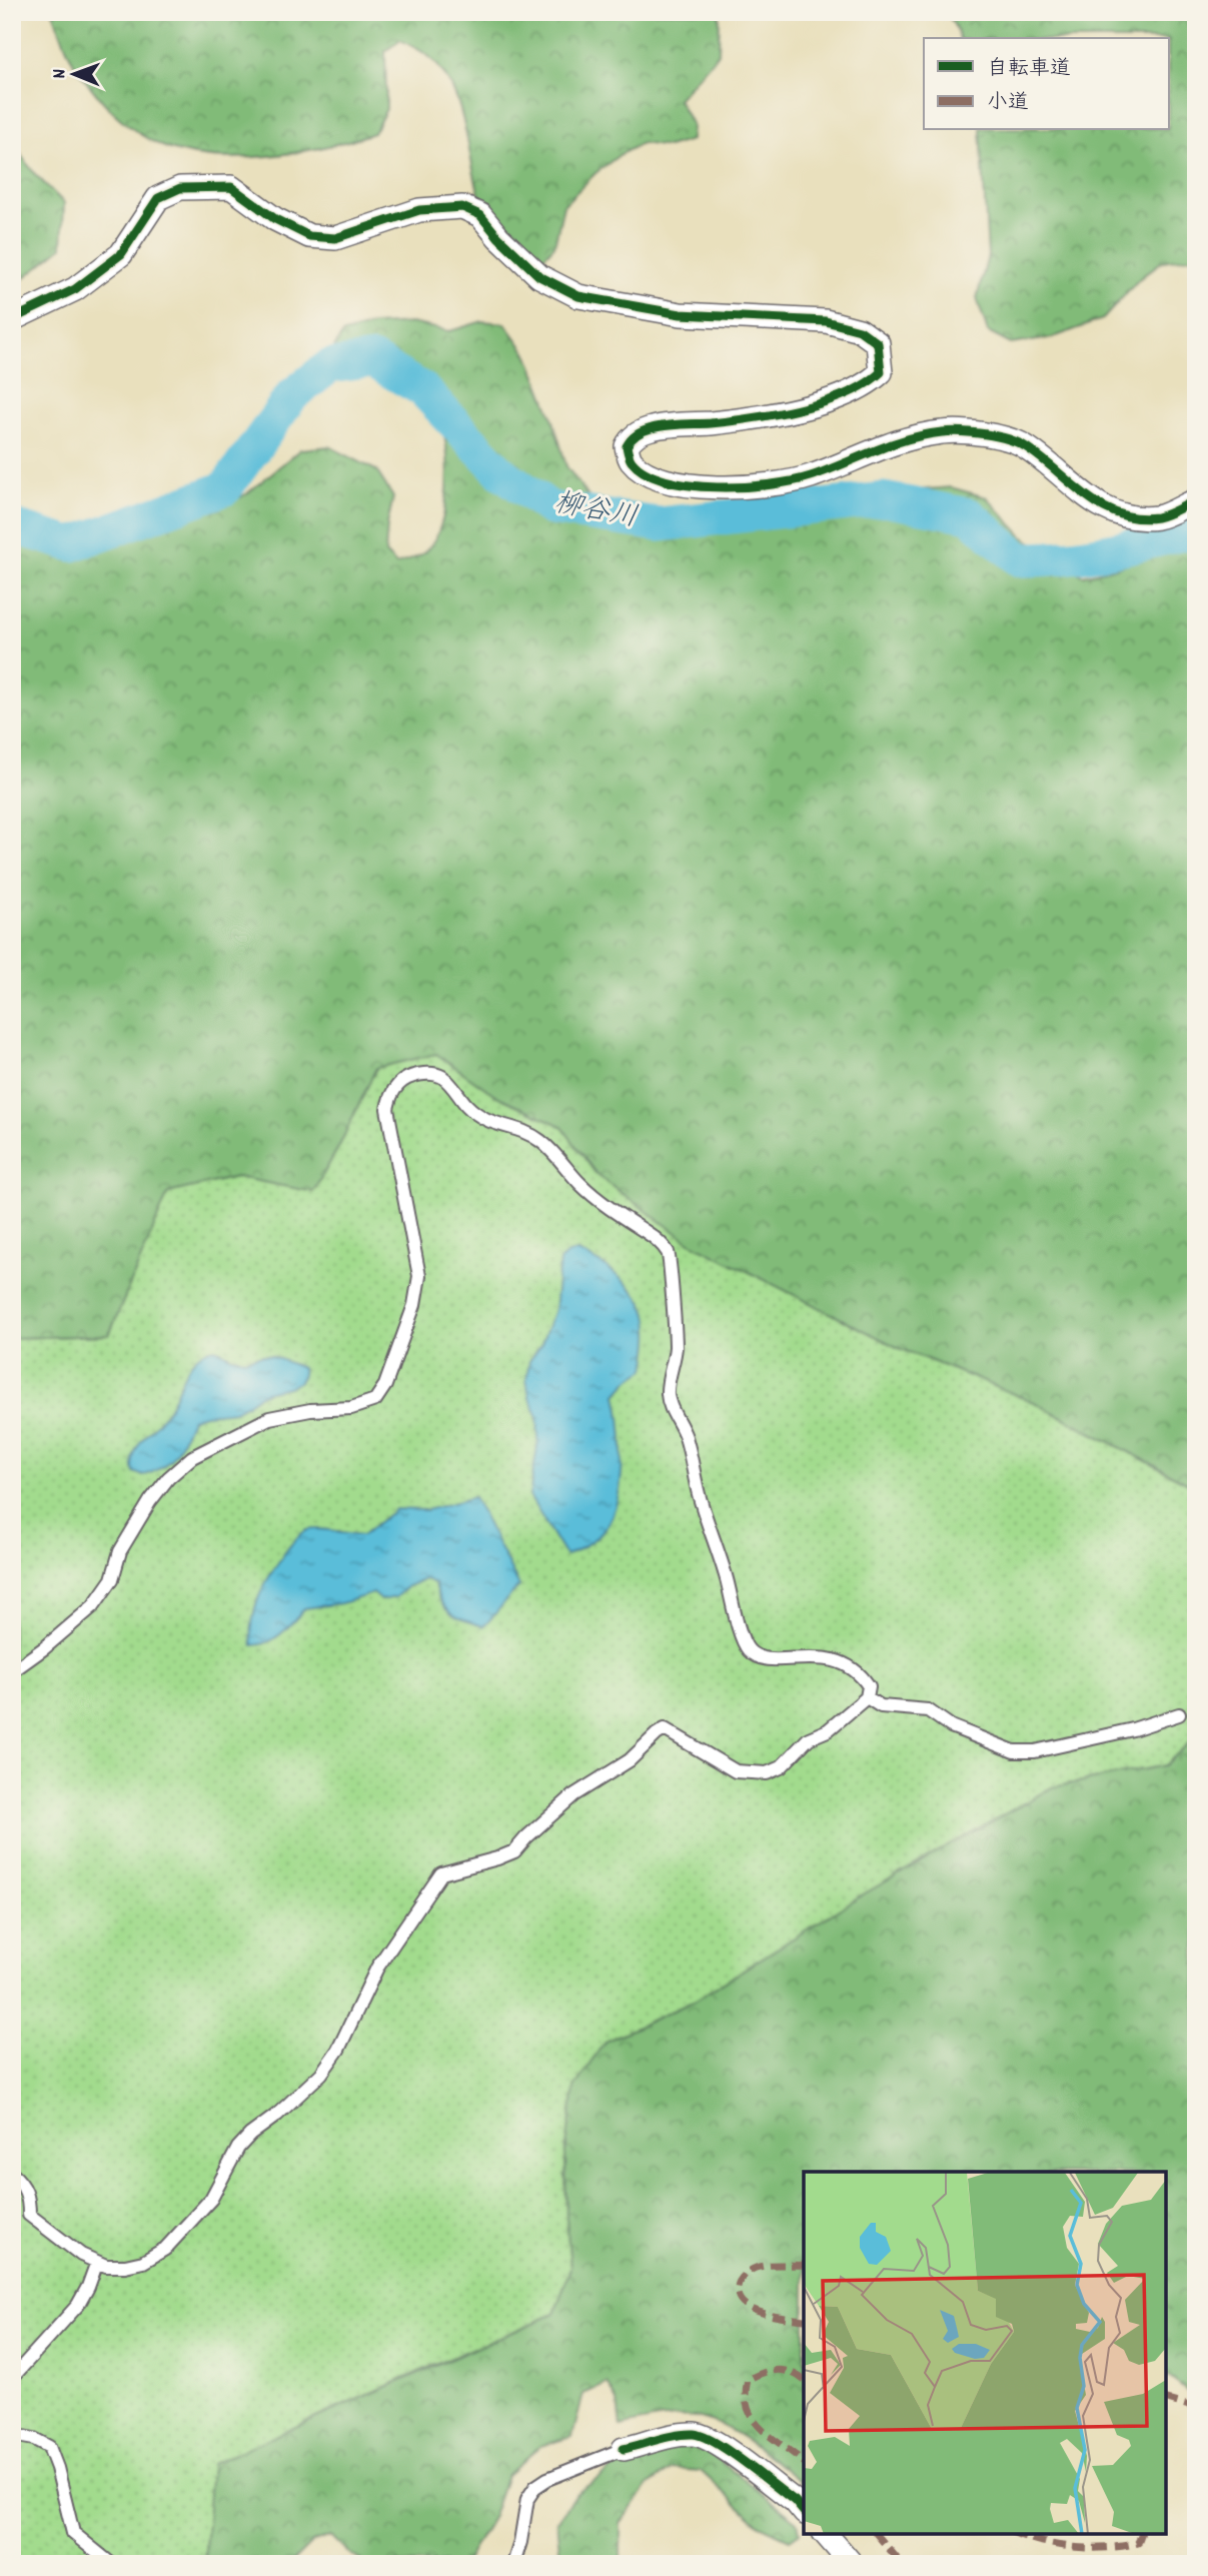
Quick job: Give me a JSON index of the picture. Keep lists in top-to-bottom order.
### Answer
{
  "water": ["柳谷川"],
  "legend": ["自転車道", "小道"],
  "north": "left"
}
